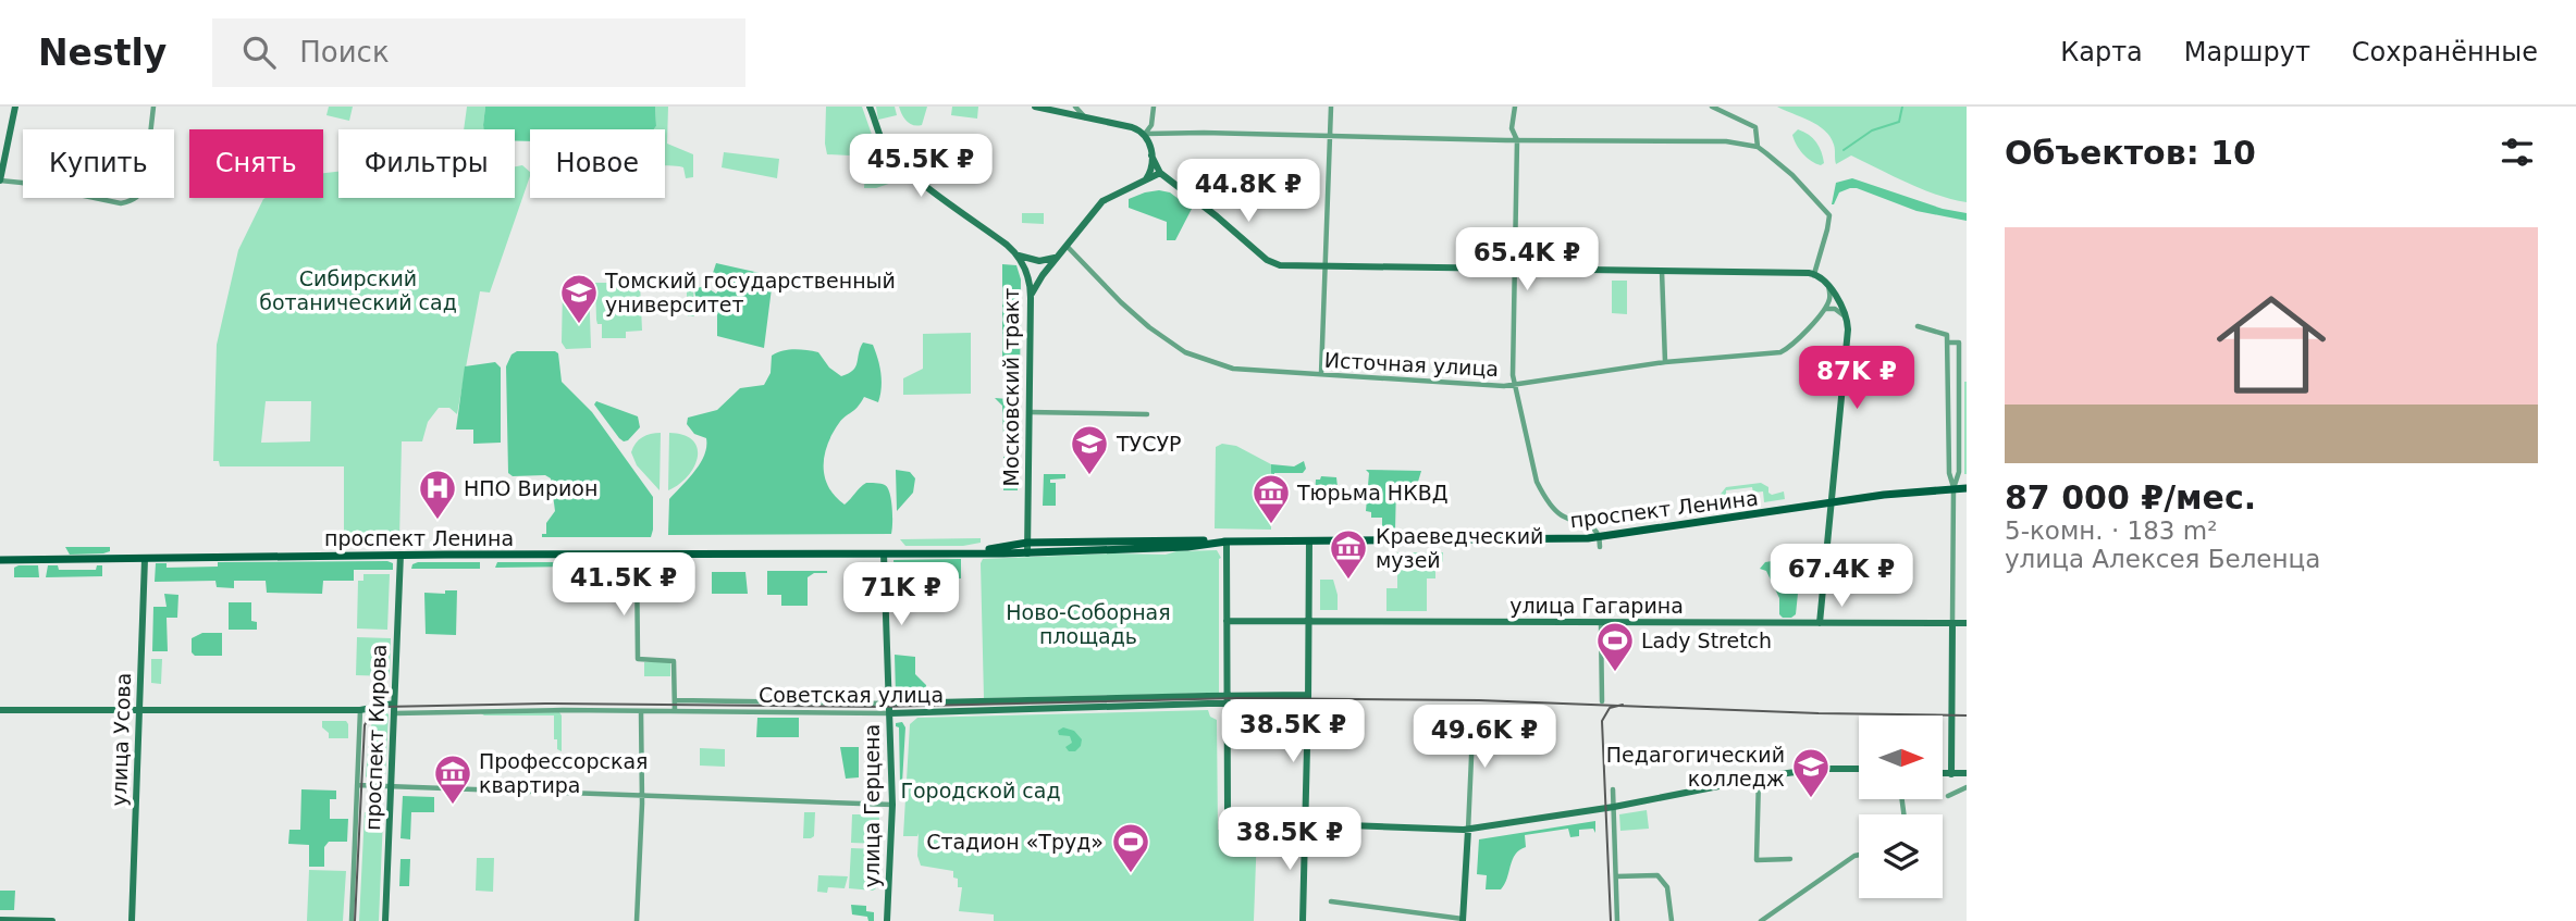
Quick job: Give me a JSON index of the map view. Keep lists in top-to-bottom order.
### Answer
{
  "streets": {
    "main road": [
      "Московский тракт",
      "проспект Ленина",
      "улица Гагарина",
      "Советская улица",
      "проспект Кирова",
      "улица Усова",
      "улица Герцена"
    ],
    "street": ["Источная улица"]
  },
  "crossings": [
    ["Московский тракт", "проспект Ленина"],
    ["проспект Ленина", "проспект Кирова"],
    ["проспект Ленина", "улица Усова"],
    ["проспект Ленина", "улица Герцена"],
    ["Советская улица", "проспект Кирова"],
    ["Советская улица", "улица Усова"],
    ["Советская улица", "улица Герцена"]
  ],
  "parks": ["Сибирский ботанический сад", "Ново-Соборная площадь", "Городской сад"],
  "places": {
    "school or university": ["Томский государственный университет", "ТУСУР", "Педагогический колледж"],
    "hospital": ["НПО Вирион"],
    "museum": ["Тюрьма НКВД", "Краеведческий музей", "Профессорская квартира"],
    "sports": ["Lady Stretch", "Стадион «Труд»"]
  },
  "north": "right",
  "page": {
    "header": "Nestly",
    "search": "Поиск",
    "nav": ["Карта", "Маршрут", "Сохранённые"],
    "heading": "Объектов: 10",
    "chip": [
      "Купить",
      "Снять",
      "Фильтры",
      "Новое"
    ],
    "price": [
      "45.5K ₽",
      "44.8K ₽",
      "65.4K ₽",
      "87K ₽",
      "67.4K ₽",
      "41.5K ₽",
      "71K ₽",
      "38.5K ₽",
      "49.6K ₽",
      "38.5K ₽"
    ],
    "list": [
      {
        "name": "87 000 ₽/мес.",
        "note": "5-комн. · 183 m² · улица Алексея Беленца"
      }
    ]
  }
}
